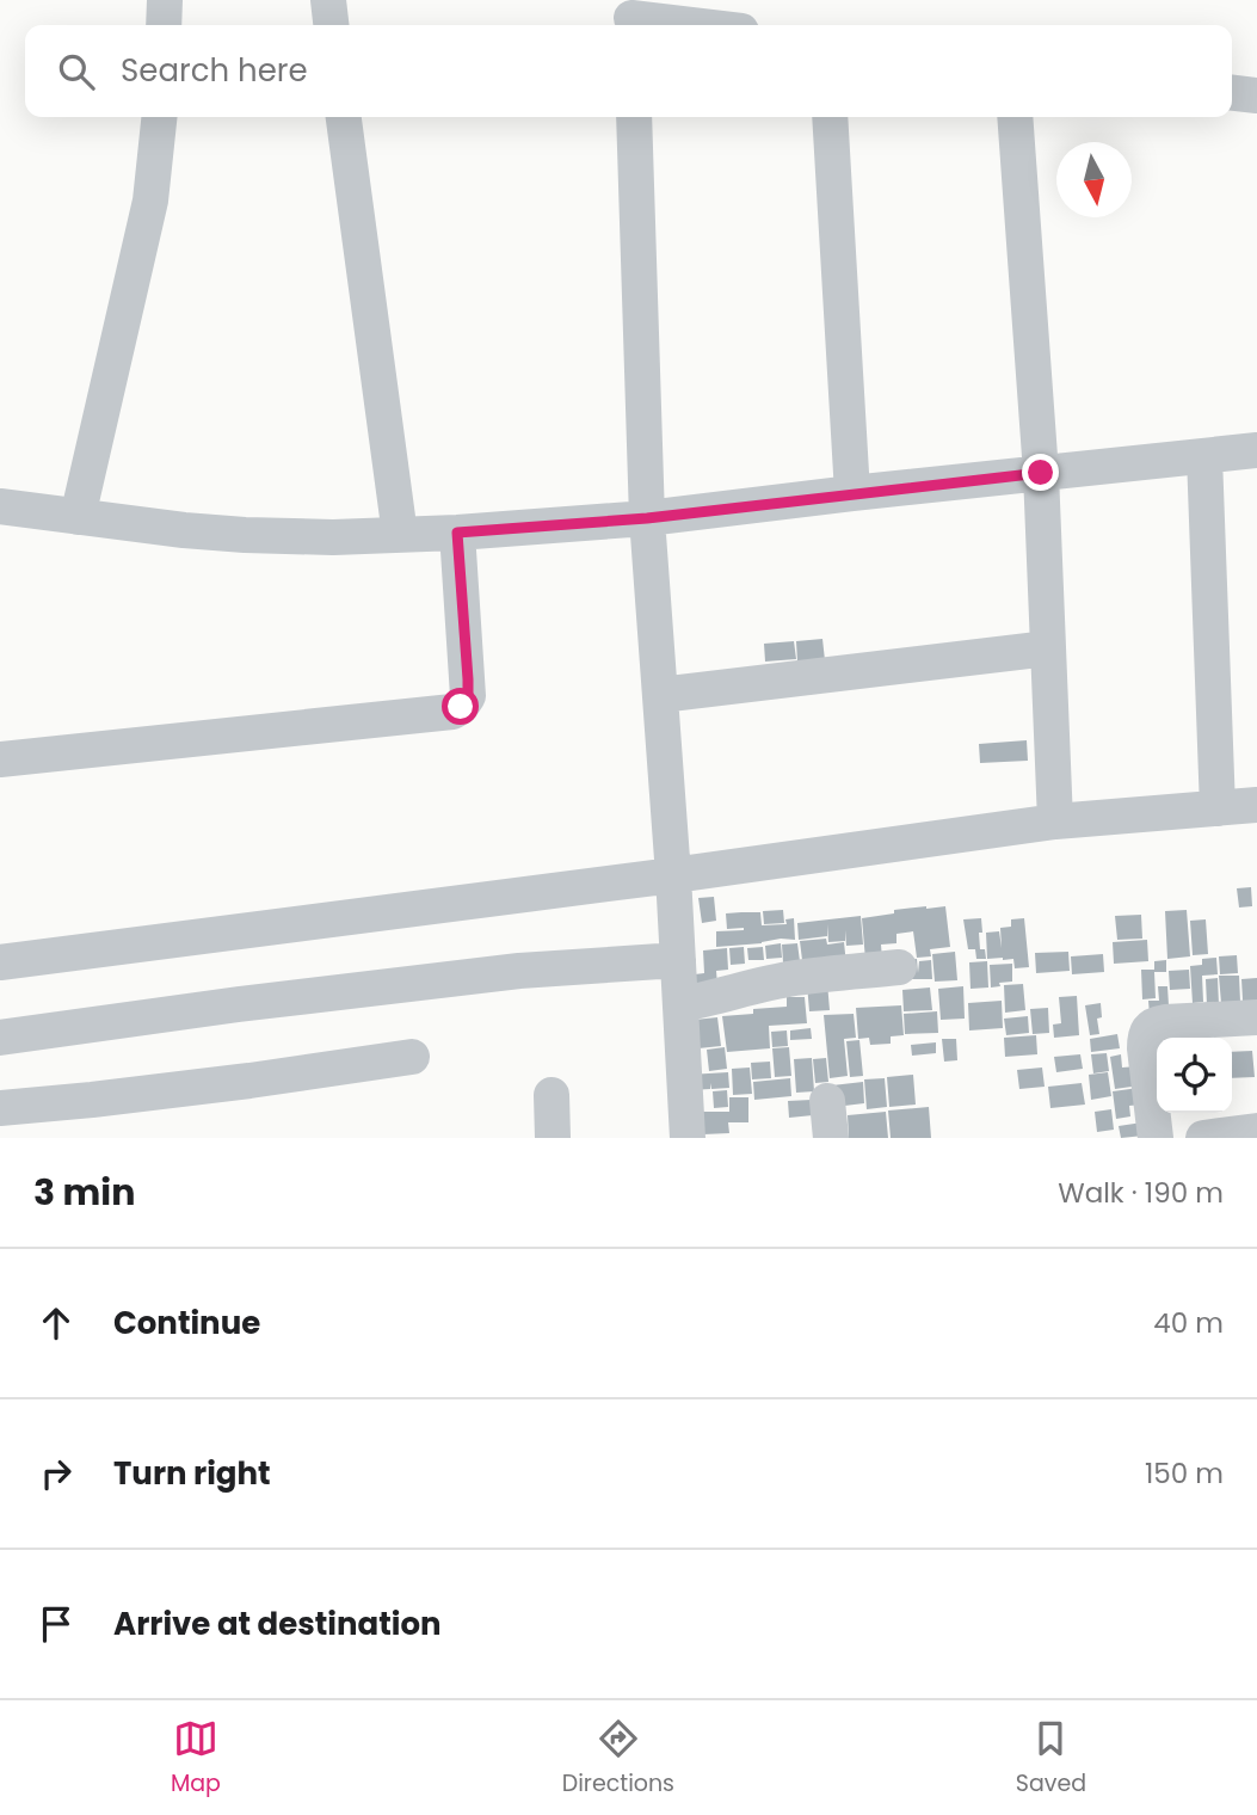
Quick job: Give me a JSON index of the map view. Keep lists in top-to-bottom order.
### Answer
{
  "north": "bottom",
  "page": {
    "search": "Search here",
    "heading": ["3 min", "Walk · 190 m"],
    "list": [
      ["Continue", "40 m"],
      ["Turn right", "150 m"],
      "Arrive at destination"
    ],
    "nav": ["Map", "Directions", "Saved"]
  }
}
